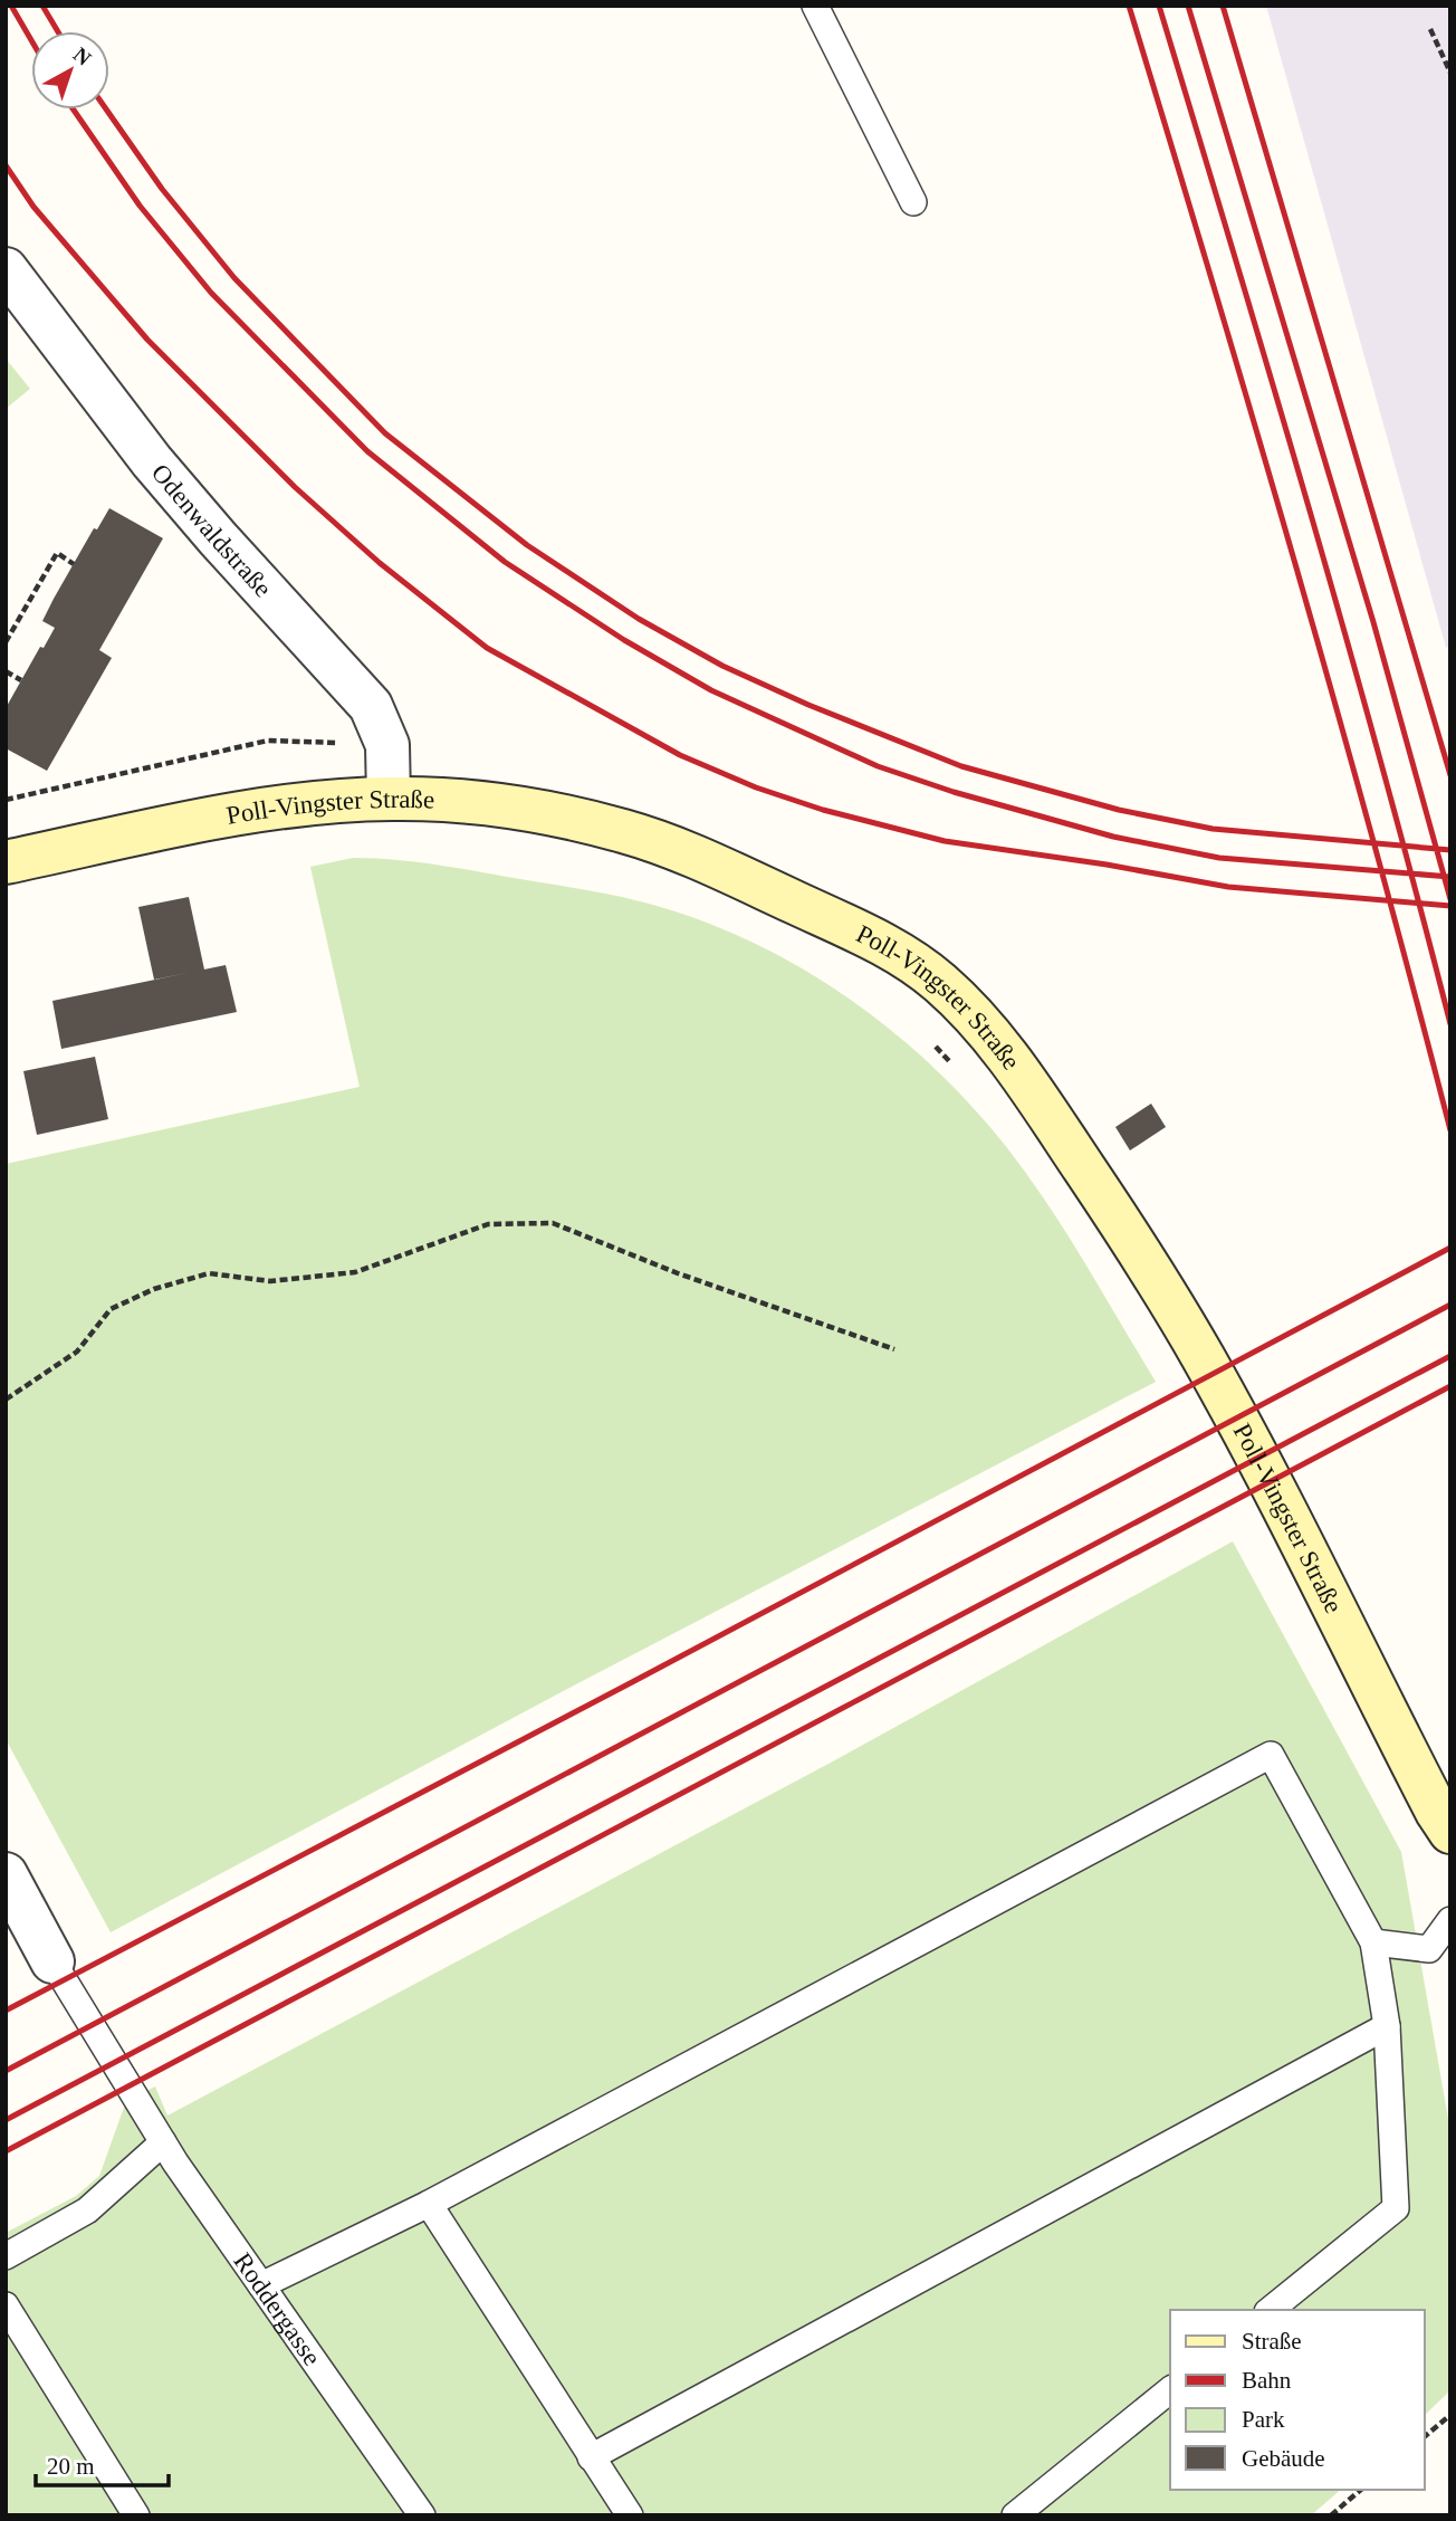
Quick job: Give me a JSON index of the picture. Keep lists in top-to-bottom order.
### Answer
{
  "streets": {
    "street": ["Odenwaldstraße", "Poll-Vingster Straße"],
    "lane": ["Roddergasse"]
  },
  "crossings": [
    ["Odenwaldstraße", "Poll-Vingster Straße"]
  ],
  "legend": [
    "Straße",
    "Bahn",
    "Park",
    "Gebäude"
  ],
  "scale_bar": "20 m",
  "north": "top right"
}
